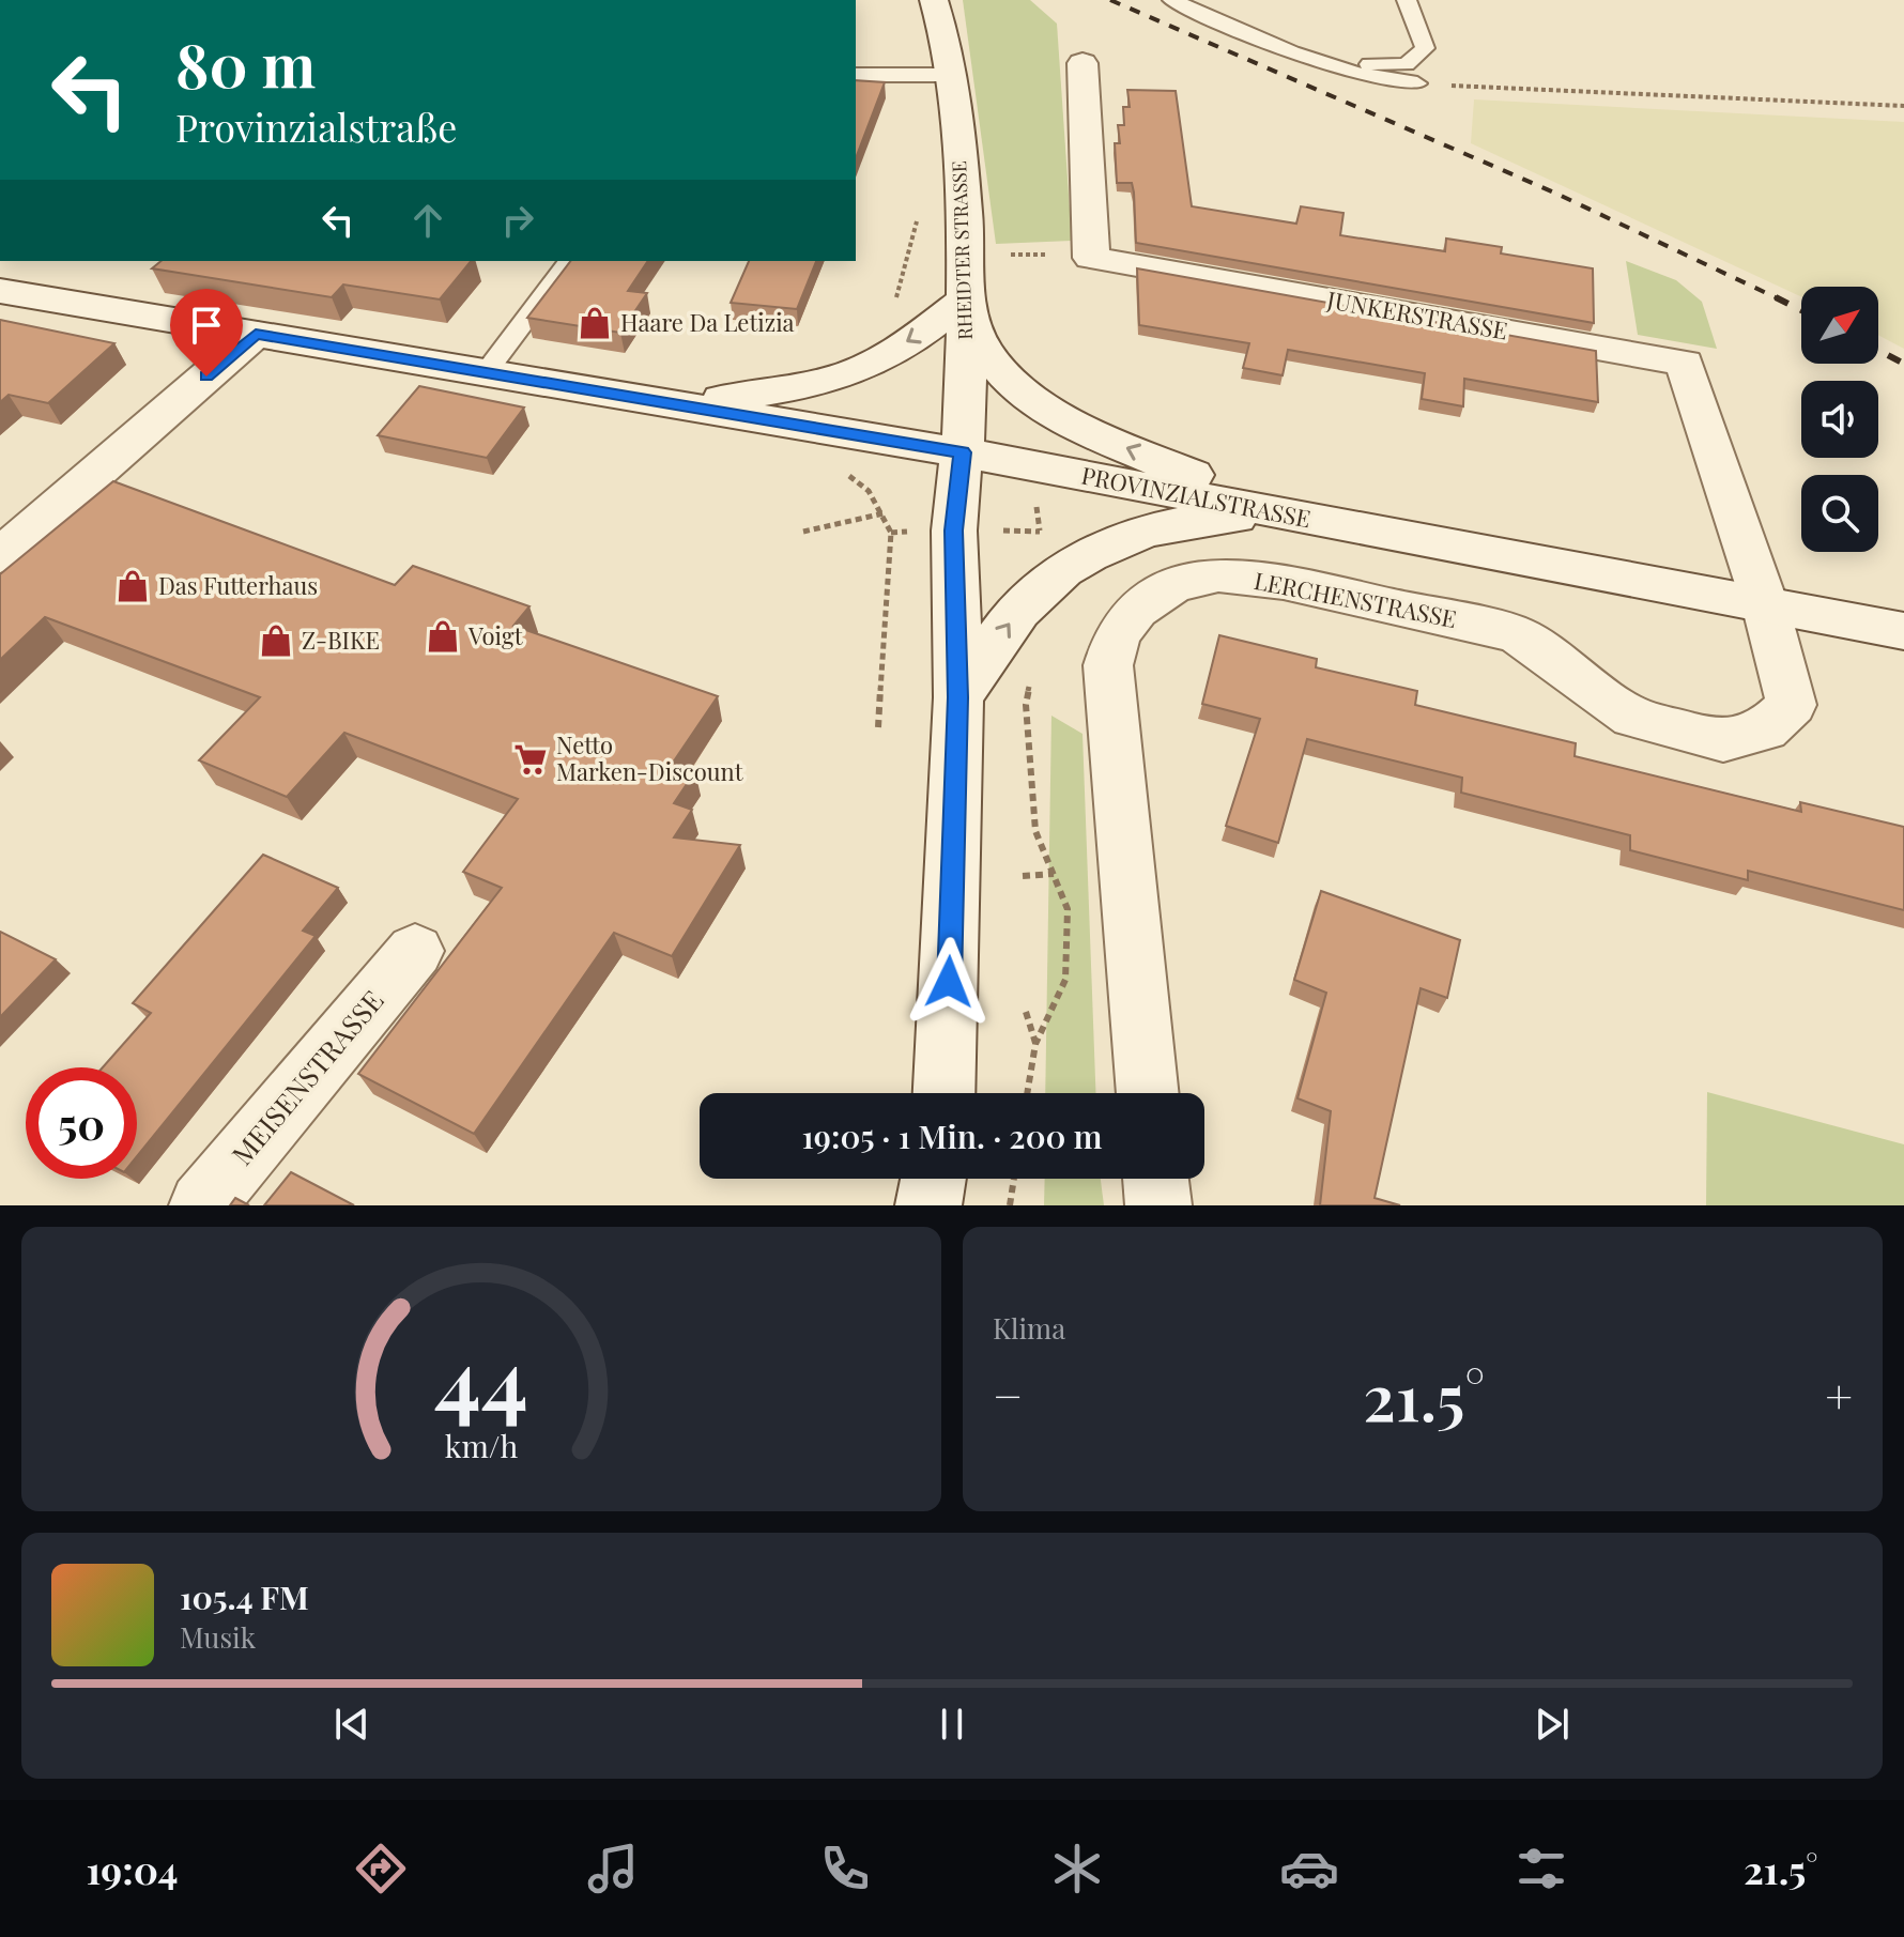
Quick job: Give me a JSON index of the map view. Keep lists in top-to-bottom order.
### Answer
{
  "streets": {
    "street": [
      "RHEIDTER STRASSE",
      "JUNKERSTRASSE",
      "PROVINZIALSTRASSE",
      "LERCHENSTRASSE",
      "MEISENSTRASSE"
    ]
  },
  "crossings": [
    ["RHEIDTER STRASSE", "PROVINZIALSTRASSE"],
    ["JUNKERSTRASSE", "PROVINZIALSTRASSE"],
    ["JUNKERSTRASSE", "LERCHENSTRASSE"],
    ["PROVINZIALSTRASSE", "LERCHENSTRASSE"]
  ],
  "places": {
    "shop": [
      "Haare Da Letizia",
      "Das Futterhaus",
      "Voigt",
      "Z-BIKE"
    ],
    "supermarket": ["Netto Marken-Discount"]
  },
  "north": "top right",
  "page": {
    "turn": ["80 m", "Provinzialstraße"],
    "limit": "50",
    "trip": "19:05 · 1 Min. · 200 m",
    "tile": "Klima",
    "heat": ["−", "21.5°", "+"],
    "song": ["105.4 FM", "Musik"],
    "tabs": ["19:04", "21.5°"],
    "gauge": ["44", "km/h"]
  }
}
